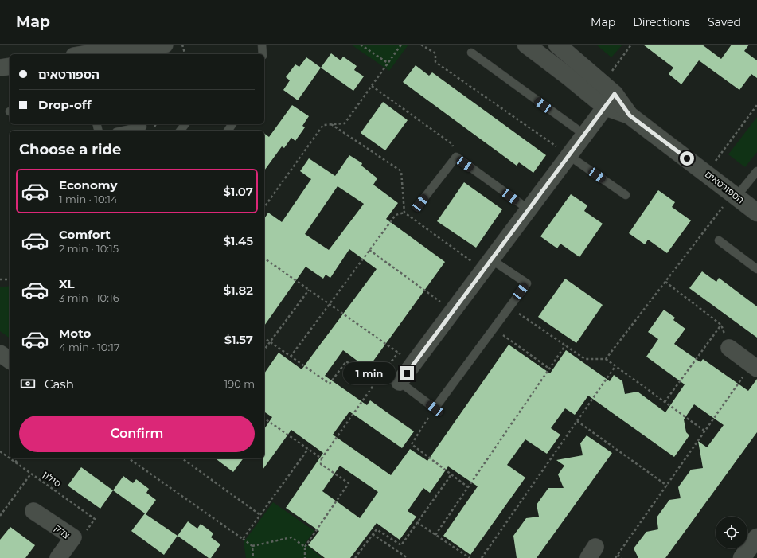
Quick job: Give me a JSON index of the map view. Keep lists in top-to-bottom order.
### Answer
{
  "streets": {
    "street": ["הספורטאים", "צדק"],
    "path": ["סילון"]
  },
  "page": {
    "header": "Map",
    "nav": ["Map", "Directions", "Saved"],
    "banner": ["הספורטאים", "Drop-off"],
    "heading": "Choose a ride",
    "list": [
      {
        "name": "Economy",
        "note": "1 min · 10:14",
        "value": "$1.07"
      },
      {
        "name": "Comfort",
        "note": "2 min · 10:15",
        "value": "$1.45"
      },
      {
        "name": "XL",
        "note": "3 min · 10:16",
        "value": "$1.82"
      },
      {
        "name": "Moto",
        "note": "4 min · 10:17",
        "value": "$1.57"
      }
    ],
    "bubble": "1 min",
    "pay": ["Cash", "190 m"],
    "buttons": "Confirm"
  }
}
